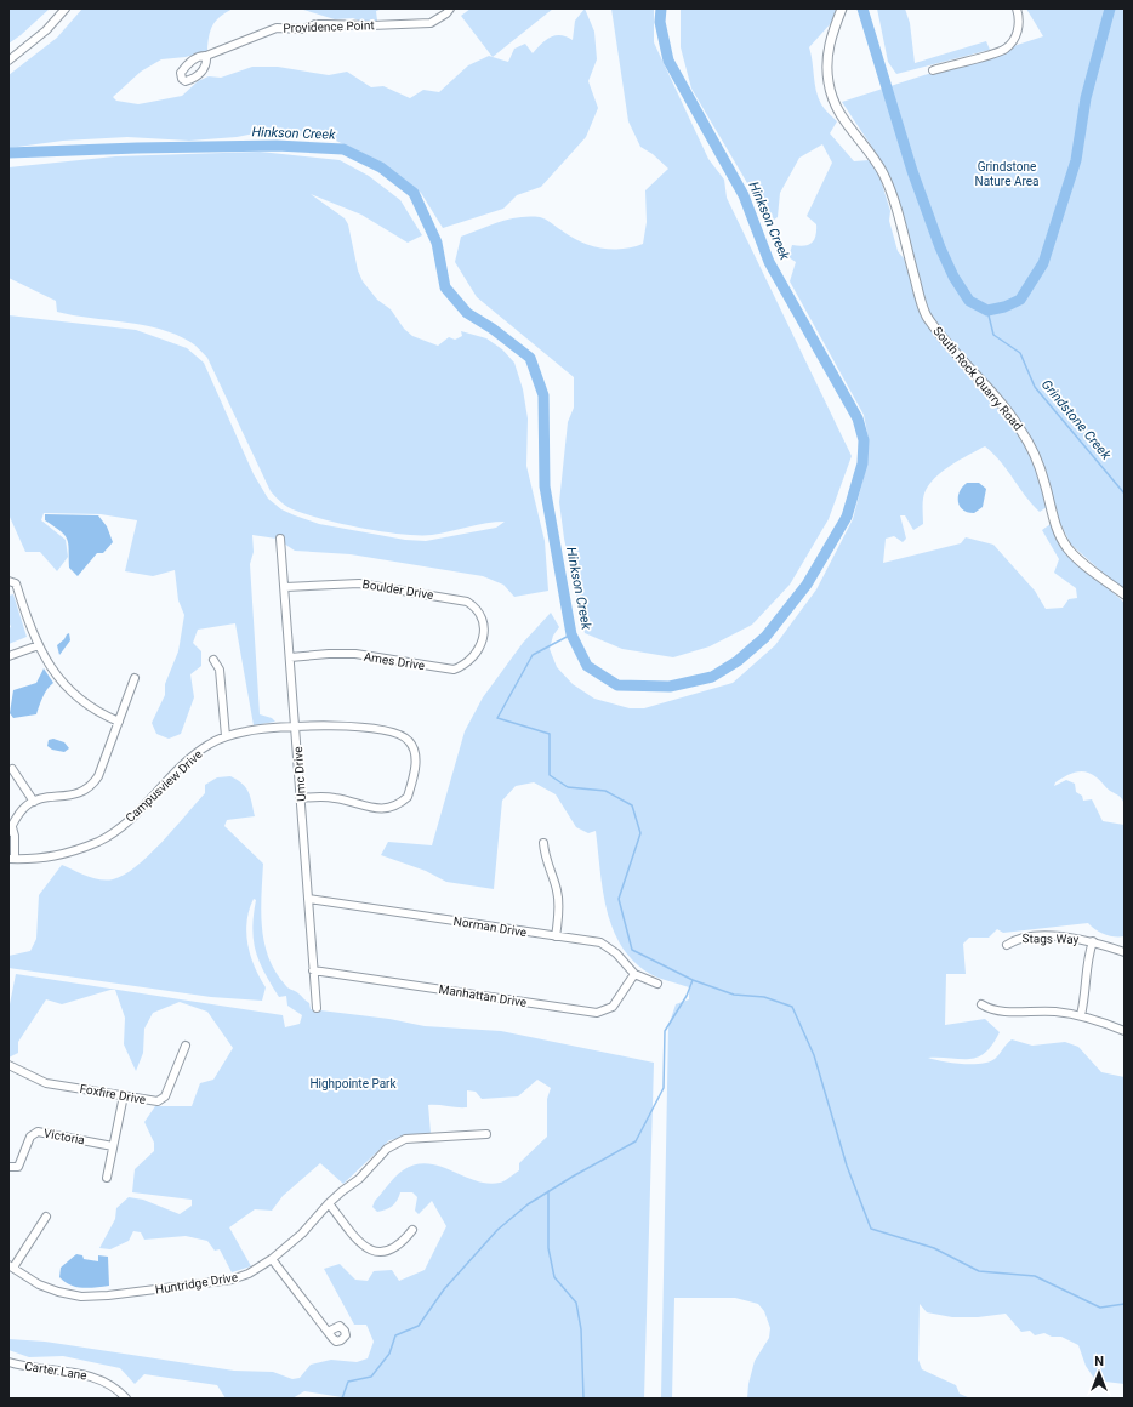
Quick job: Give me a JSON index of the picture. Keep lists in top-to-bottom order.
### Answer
{
  "streets": {
    "street": [
      "Providence Point",
      "South Rock Quarry Road",
      "Boulder Drive",
      "Ames Drive",
      "Umc Drive",
      "Campusview Drive",
      "Norman Drive",
      "Stags Way",
      "Manhattan Drive",
      "Foxfire Drive",
      "Victoria",
      "Huntridge Drive",
      "Carter Lane"
    ]
  },
  "crossings": [
    ["Boulder Drive", "Ames Drive"],
    ["Boulder Drive", "Umc Drive"],
    ["Ames Drive", "Umc Drive"],
    ["Umc Drive", "Campusview Drive"],
    ["Umc Drive", "Norman Drive"],
    ["Umc Drive", "Manhattan Drive"],
    ["Norman Drive", "Manhattan Drive"]
  ],
  "water": ["Hinkson Creek", "Grindstone Creek"],
  "parks": ["Grindstone Nature Area", "Highpointe Park"],
  "north": "top"
}
